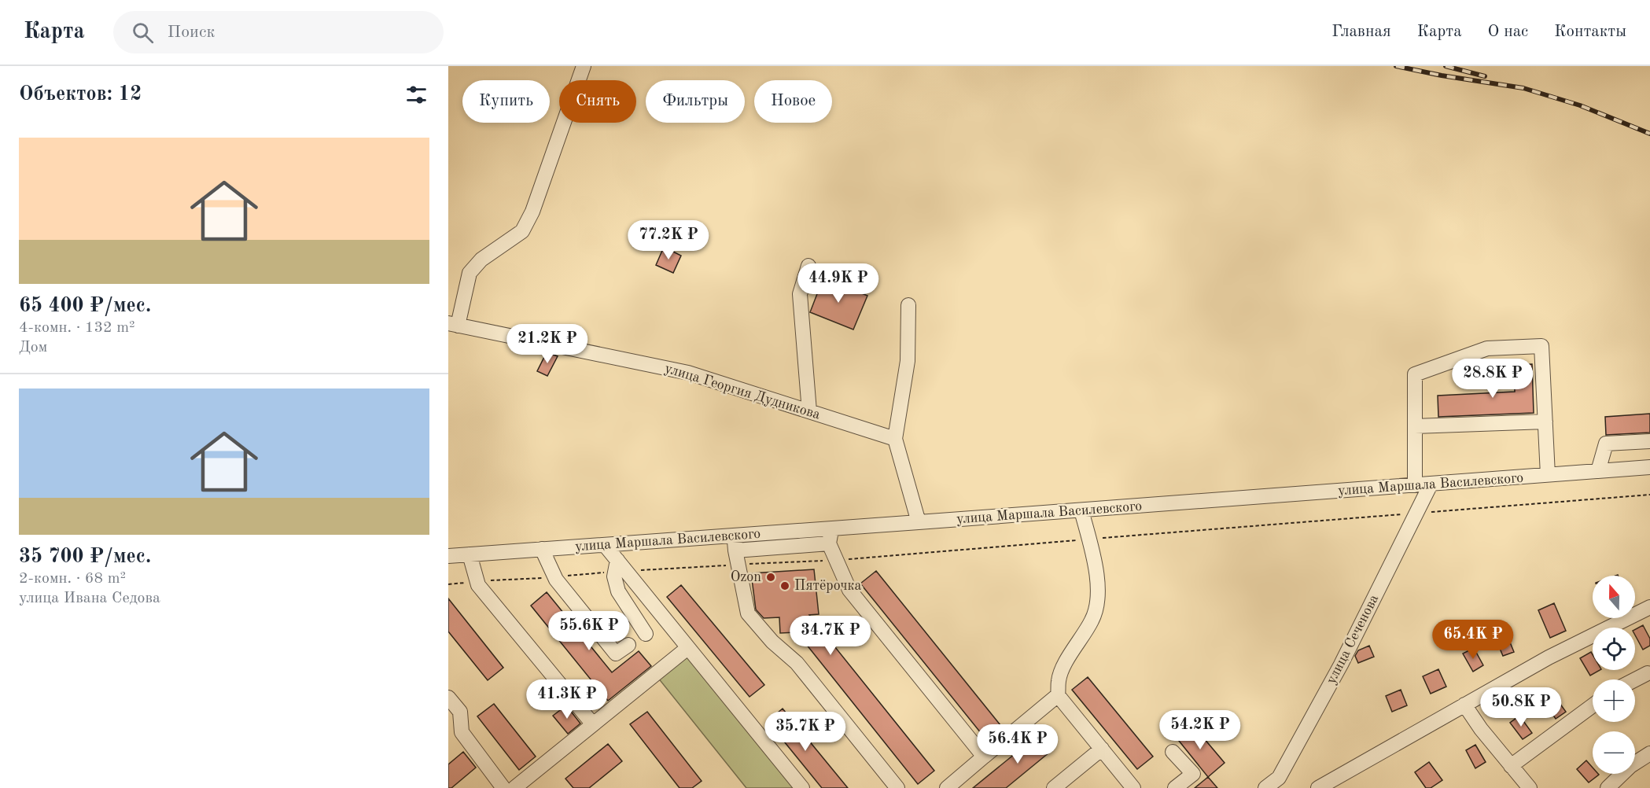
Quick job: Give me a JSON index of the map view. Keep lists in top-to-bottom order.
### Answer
{
  "streets": {
    "street": ["улица Георгия Дудникова", "улица Маршала Василевского", "улица Сеченова"]
  },
  "crossings": [
    ["улица Маршала Василевского", "улица Сеченова"]
  ],
  "places": ["Ozon", "Пятёрочка"],
  "north": "top",
  "page": {
    "header": "Карта",
    "search": "Поиск",
    "nav": [
      "Главная",
      "Карта",
      "О нас",
      "Контакты"
    ],
    "heading": "Объектов: 12",
    "chip": [
      "Купить",
      "Снять",
      "Фильтры",
      "Новое"
    ],
    "list": [
      {
        "name": "65 400 ₽/мес.",
        "note": "4-комн. · 132 m² · Дом"
      },
      {
        "name": "35 700 ₽/мес.",
        "note": "2-комн. · 68 m² · улица Ивана Седова"
      }
    ],
    "price": [
      "77.2K ₽",
      "44.9K ₽",
      "21.2K ₽",
      "28.8K ₽",
      "55.6K ₽",
      "34.7K ₽",
      "65.4K ₽",
      "41.3K ₽",
      "50.8K ₽",
      "54.2K ₽",
      "35.7K ₽",
      "56.4K ₽"
    ],
    "map_buttons": ["+", "−"]
  }
}
